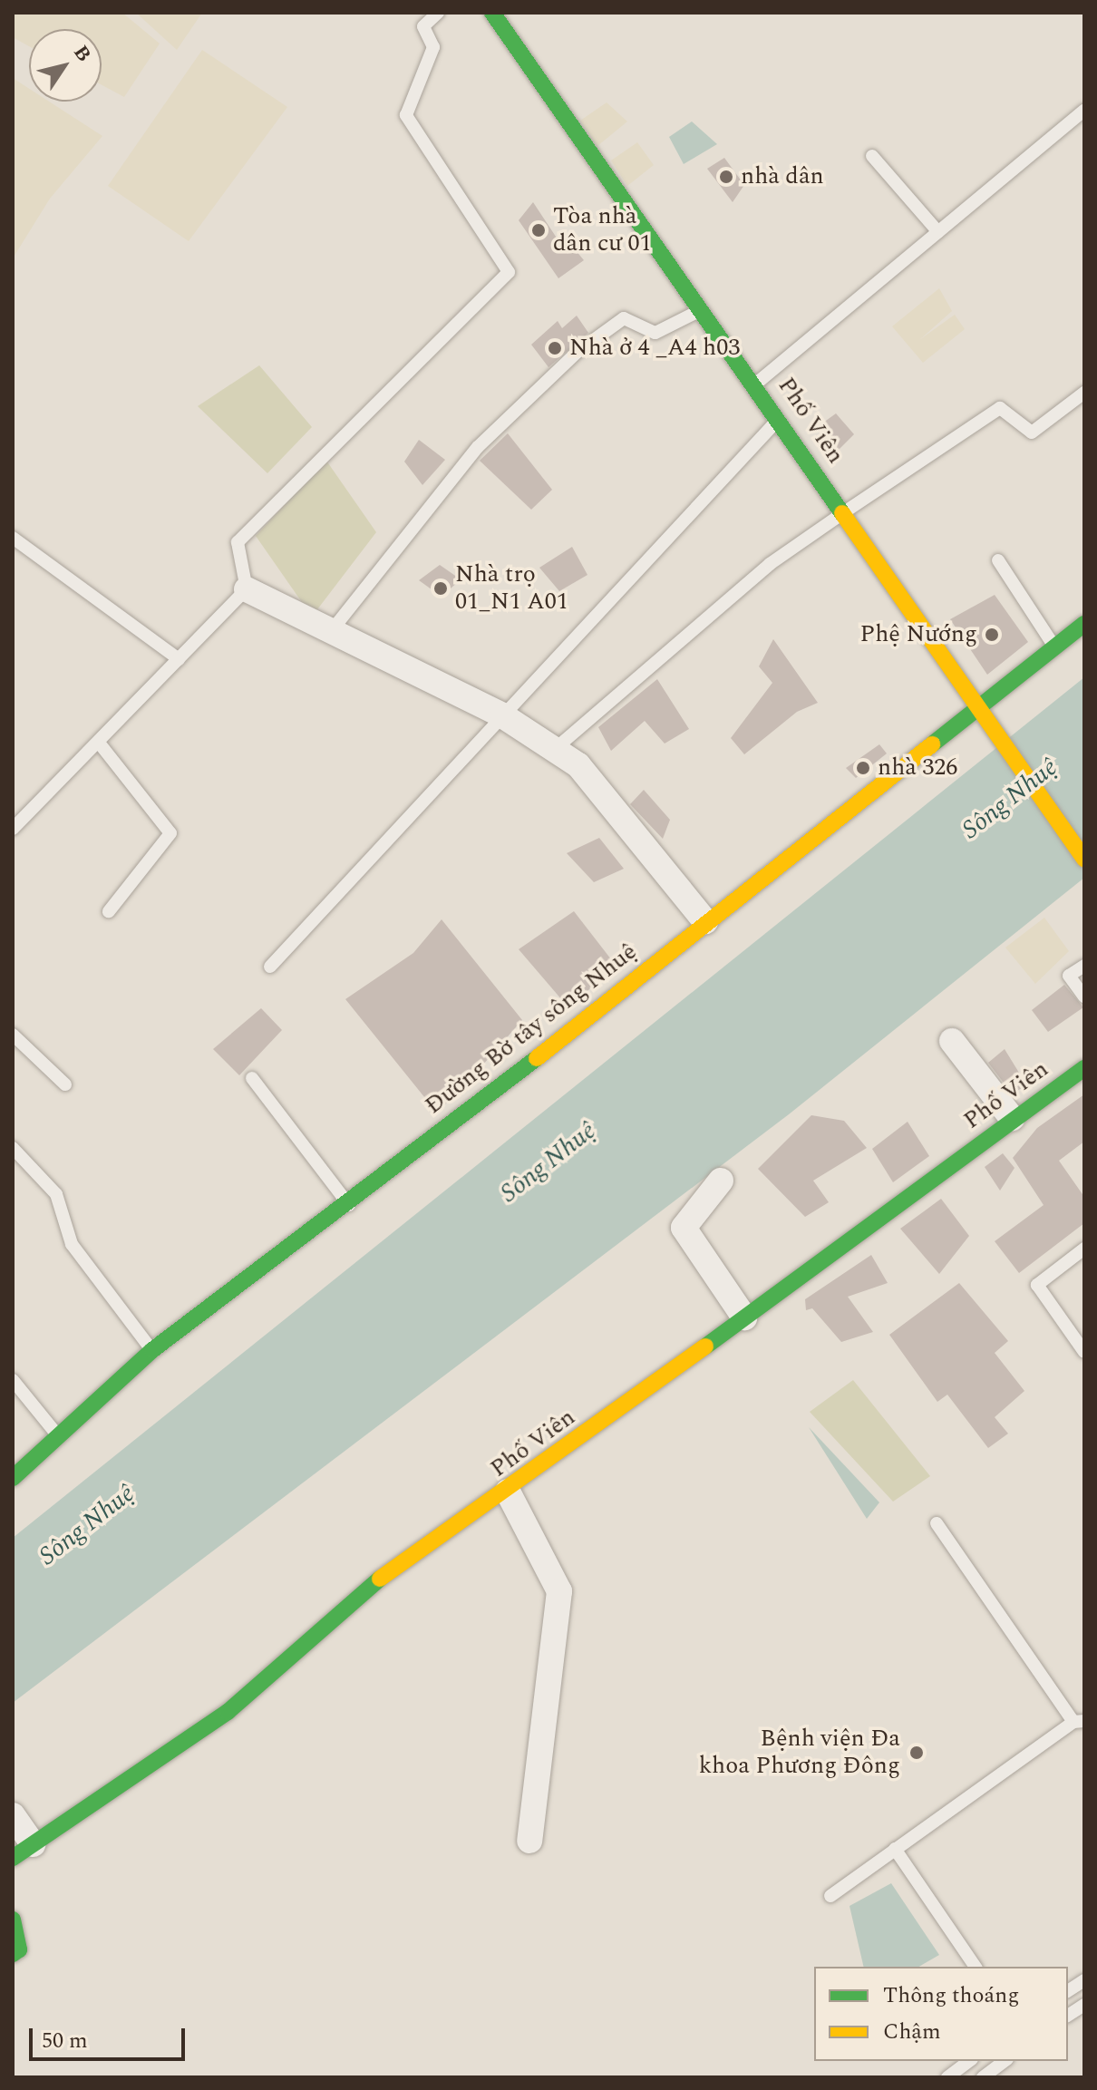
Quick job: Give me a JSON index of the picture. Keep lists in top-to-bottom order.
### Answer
{
  "streets": {
    "street": ["Phố Viên", "Đường Bờ tây sông Nhuệ"]
  },
  "crossings": [
    ["Phố Viên", "Đường Bờ tây sông Nhuệ"]
  ],
  "water": ["Sông Nhuệ"],
  "places": [
    "nhà dân",
    "Tòa nhà dân cư 01",
    "Nhà ở 4 _A4 h03",
    "Nhà trọ 01_N1 A01",
    "Phệ Nướng",
    "nhà 326",
    "Bệnh viện Đa khoa Phương Đông"
  ],
  "legend": ["Thông thoáng", "Chậm"],
  "scale_bar": "50 m",
  "north": "top right"
}
